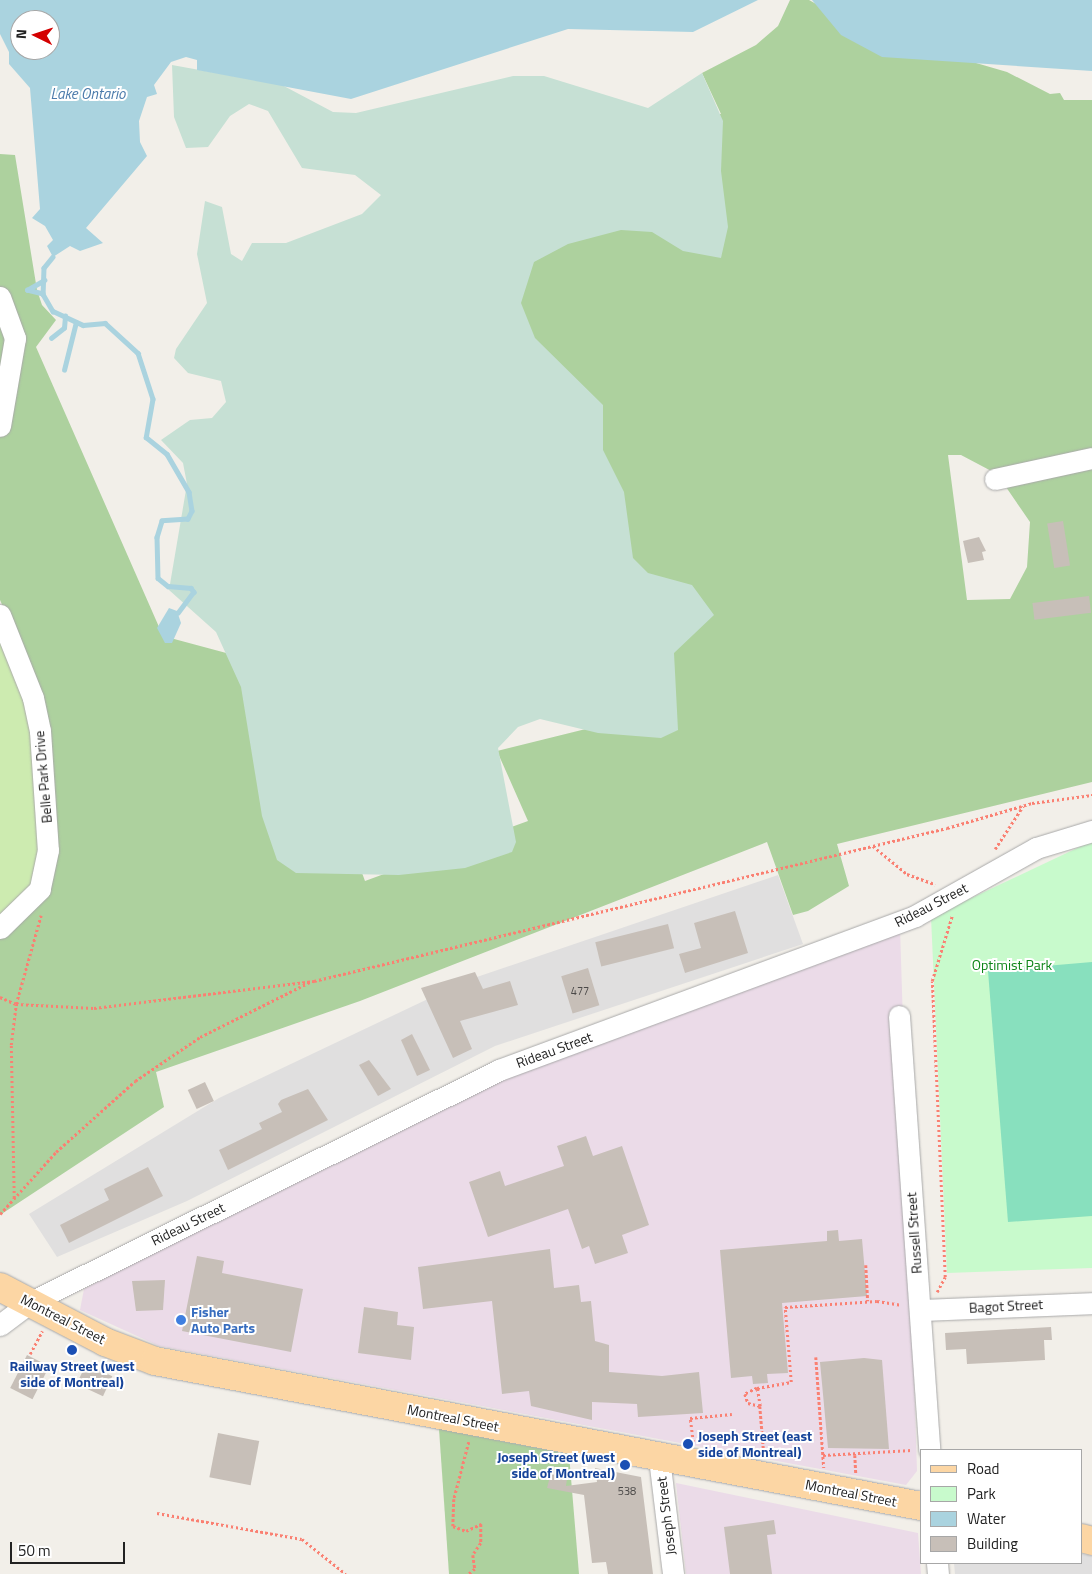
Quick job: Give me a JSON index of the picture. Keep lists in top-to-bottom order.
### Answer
{
  "streets": {
    "main road": ["Montreal Street"],
    "street": [
      "Belle Park Drive",
      "Rideau Street",
      "Russell Street",
      "Bagot Street",
      "Joseph Street"
    ]
  },
  "crossings": [
    ["Rideau Street", "Montreal Street"],
    ["Russell Street", "Bagot Street"],
    ["Montreal Street", "Joseph Street"]
  ],
  "water": ["Lake Ontario"],
  "parks": ["Optimist Park"],
  "places": [
    "Fisher Auto Parts",
    "Railway Street (west side of Montreal)",
    "Joseph Street (east side of Montreal)",
    "Joseph Street (west side of Montreal)"
  ],
  "house_numbers": ["477", "538"],
  "legend": [
    "Road",
    "Park",
    "Water",
    "Building"
  ],
  "scale_bar": "50 m",
  "north": "left"
}
